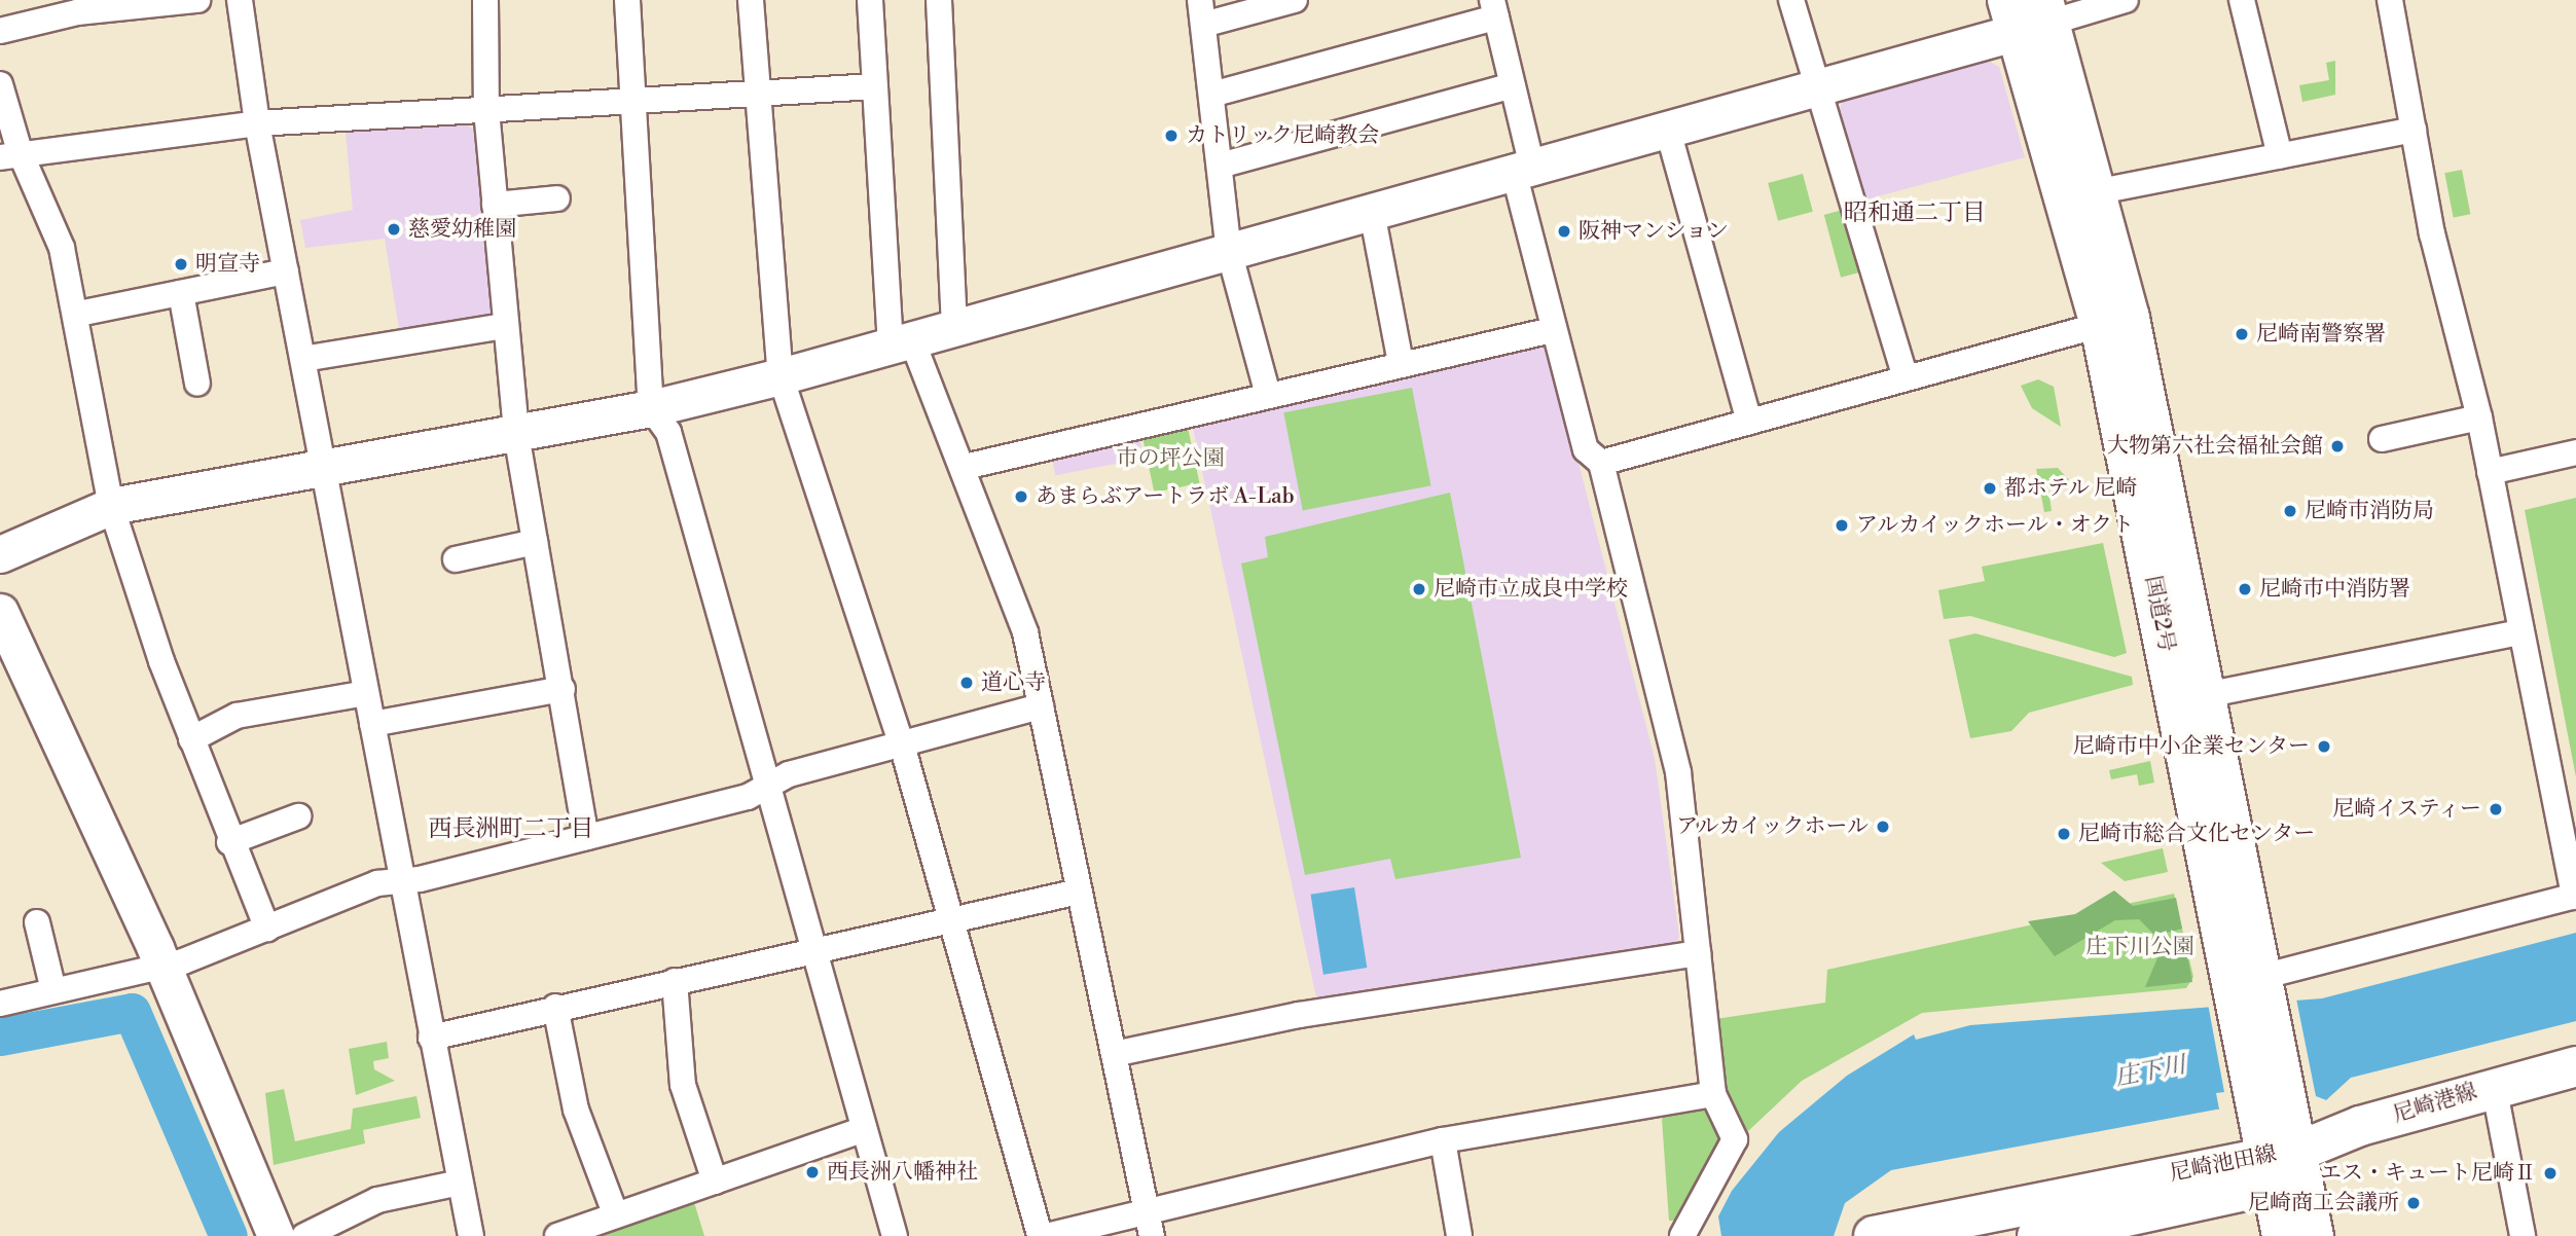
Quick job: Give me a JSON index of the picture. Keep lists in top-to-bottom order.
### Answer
{
  "streets": {
    "main road": ["国道2号", "尼崎港線", "尼崎池田線"]
  },
  "crossings": [
    ["国道2号", "尼崎港線"],
    ["国道2号", "尼崎池田線"],
    ["尼崎港線", "尼崎池田線"]
  ],
  "districts": ["昭和通二丁目", "西長洲町二丁目"],
  "water": ["庄下川"],
  "parks": ["市の坪公園", "庄下川公園"],
  "places": [
    "カトリック尼崎教会",
    "慈愛幼稚園",
    "阪神マンション",
    "明宣寺",
    "尼崎南警察署",
    "大物第六社会福祉会館",
    "都ホテル 尼崎",
    "あまらぶアートラボ A-Lab",
    "尼崎市消防局",
    "アルカイックホール・オクト",
    "尼崎市立成良中学校",
    "尼崎市中消防署",
    "道心寺",
    "尼崎市中小企業センター",
    "尼崎イスティー",
    "アルカイックホール",
    "尼崎市総合文化センター",
    "西長洲八幡神社",
    "エス・キュート尼崎Ⅱ",
    "尼崎商工会議所"
  ]
}
